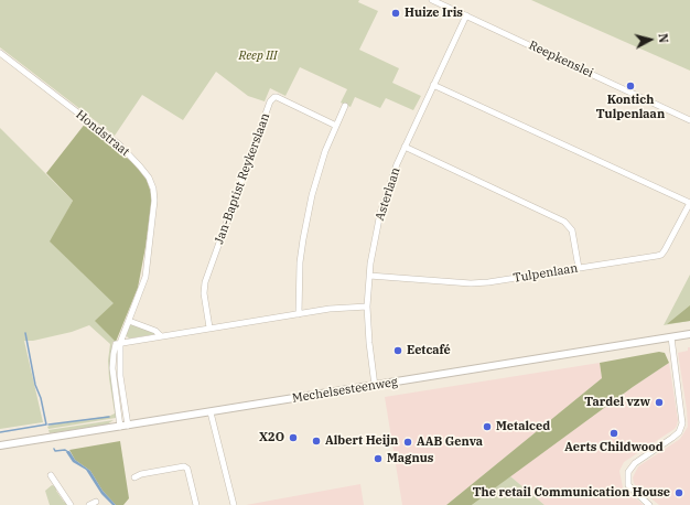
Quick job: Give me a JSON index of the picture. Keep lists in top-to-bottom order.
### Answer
{
  "streets": {
    "main road": ["Mechelsesteenweg"],
    "street": [
      "Reepkenslei",
      "Hondstraat",
      "Jan-Baptist Reykerslaan",
      "Asterlaan",
      "Tulpenlaan"
    ]
  },
  "crossings": [
    ["Reepkenslei", "Asterlaan"],
    ["Hondstraat", "Mechelsesteenweg"],
    ["Asterlaan", "Tulpenlaan"],
    ["Asterlaan", "Mechelsesteenweg"]
  ],
  "parks": ["Reep III"],
  "places": [
    "Huize Iris",
    "Kontich Tulpenlaan",
    "Eetcafé",
    "Tardel vzw",
    "Metalced",
    "Aerts Childwood",
    "X2O",
    "Albert Heijn",
    "AAB Genva",
    "Magnus",
    "The retail Communication House"
  ],
  "north": "right"
}
